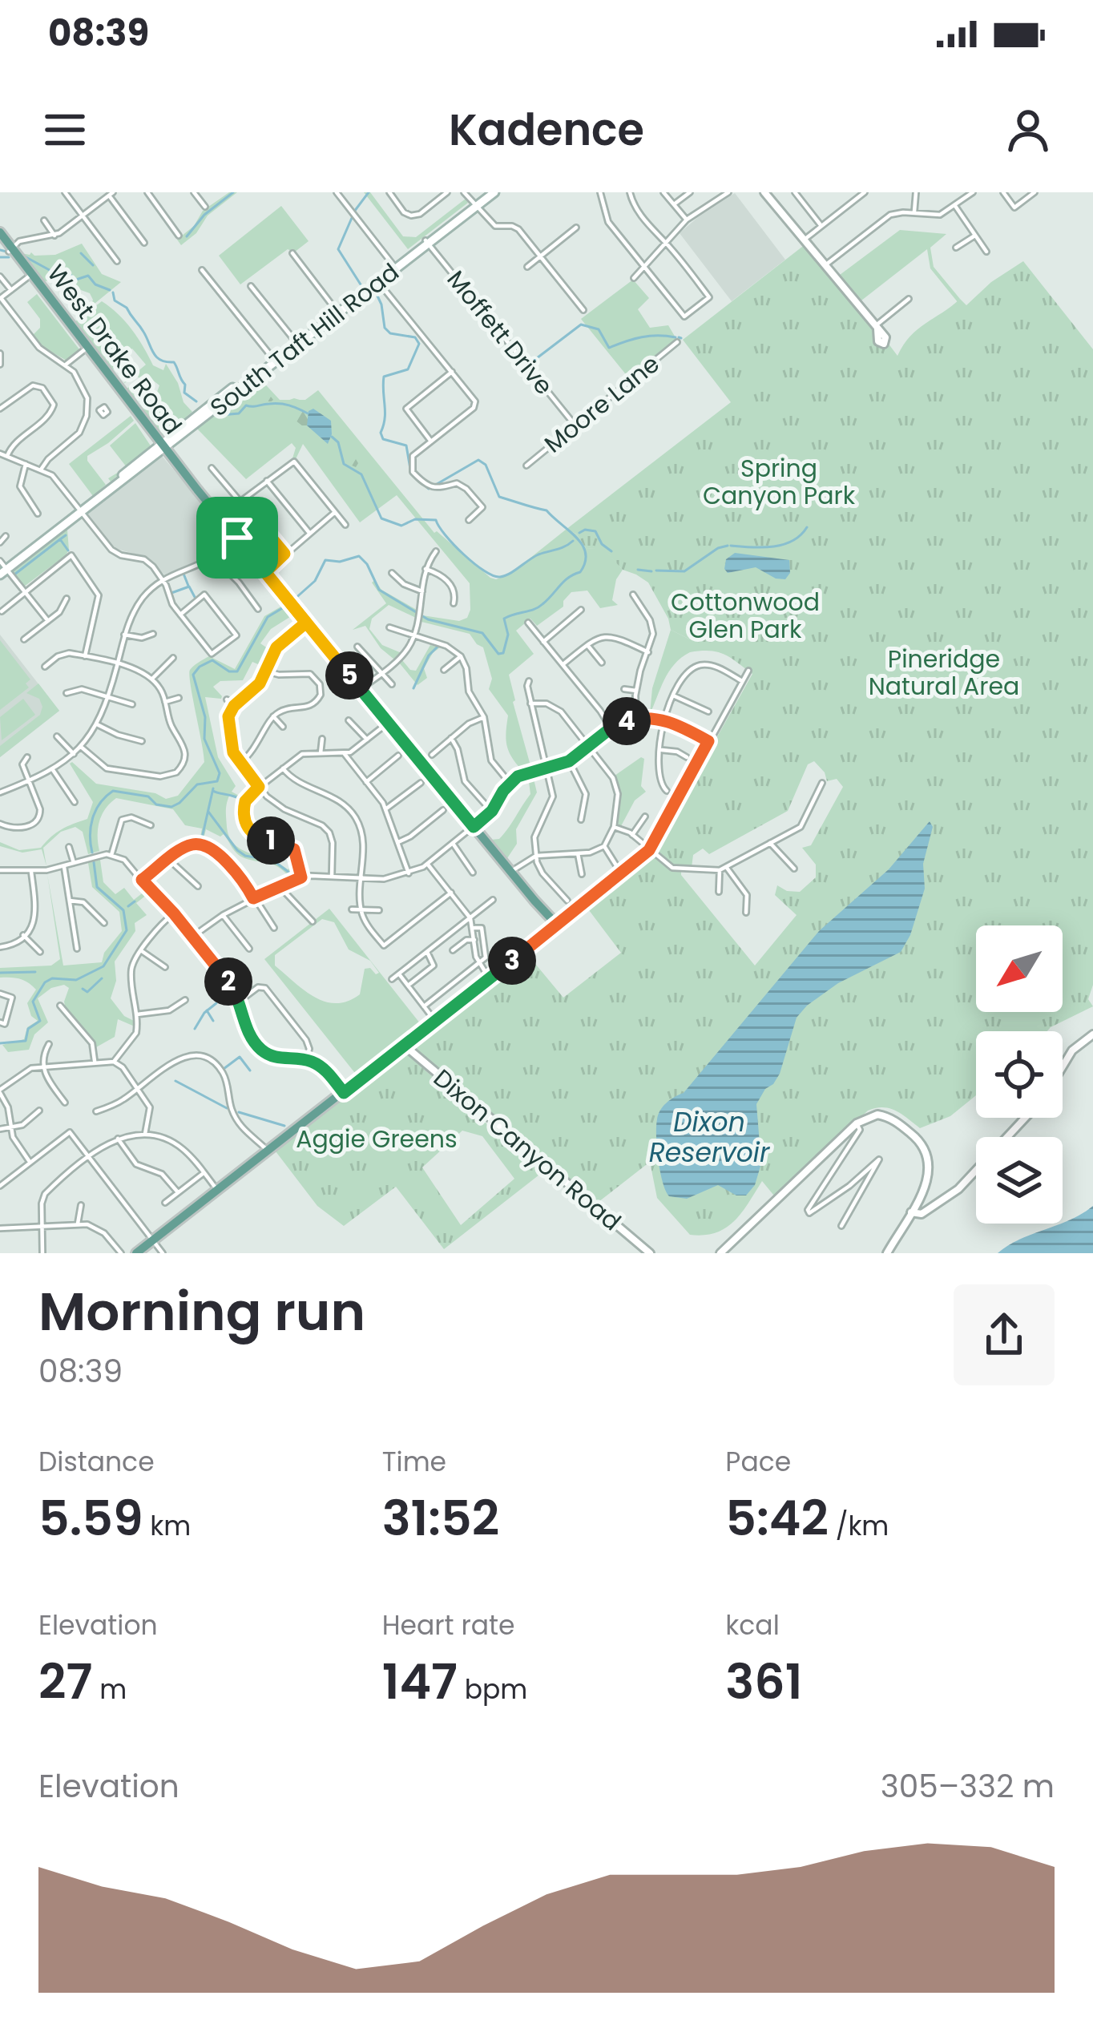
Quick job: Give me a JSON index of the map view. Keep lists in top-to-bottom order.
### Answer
{
  "streets": {
    "main road": ["South Taft Hill Road", "West Drake Road"],
    "street": ["Moffett Drive", "Moore Lane", "Dixon Canyon Road"]
  },
  "crossings": [
    ["Moffett Drive", "South Taft Hill Road"],
    ["Moffett Drive", "Moore Lane"],
    ["South Taft Hill Road", "West Drake Road"]
  ],
  "water": ["Dixon Reservoir"],
  "parks": [
    "Spring Canyon Park",
    "Cottonwood Glen Park",
    "Pineridge Natural Area",
    "Aggie Greens"
  ],
  "north": "bottom left",
  "page": {
    "status": "08:39",
    "header": "Kadence",
    "pins": [
      "5",
      "4",
      "1",
      "3",
      "2"
    ],
    "heading": ["Morning run", "08:39"],
    "stats": [
      ["Distance", "5.59 km"],
      ["Time", "31:52"],
      ["Pace", "5:42 /km"],
      ["Elevation", "27 m"],
      ["Heart rate", "147 bpm"],
      ["kcal", "361"]
    ],
    "chart": ["Elevation", "305–332 m"]
  }
}
